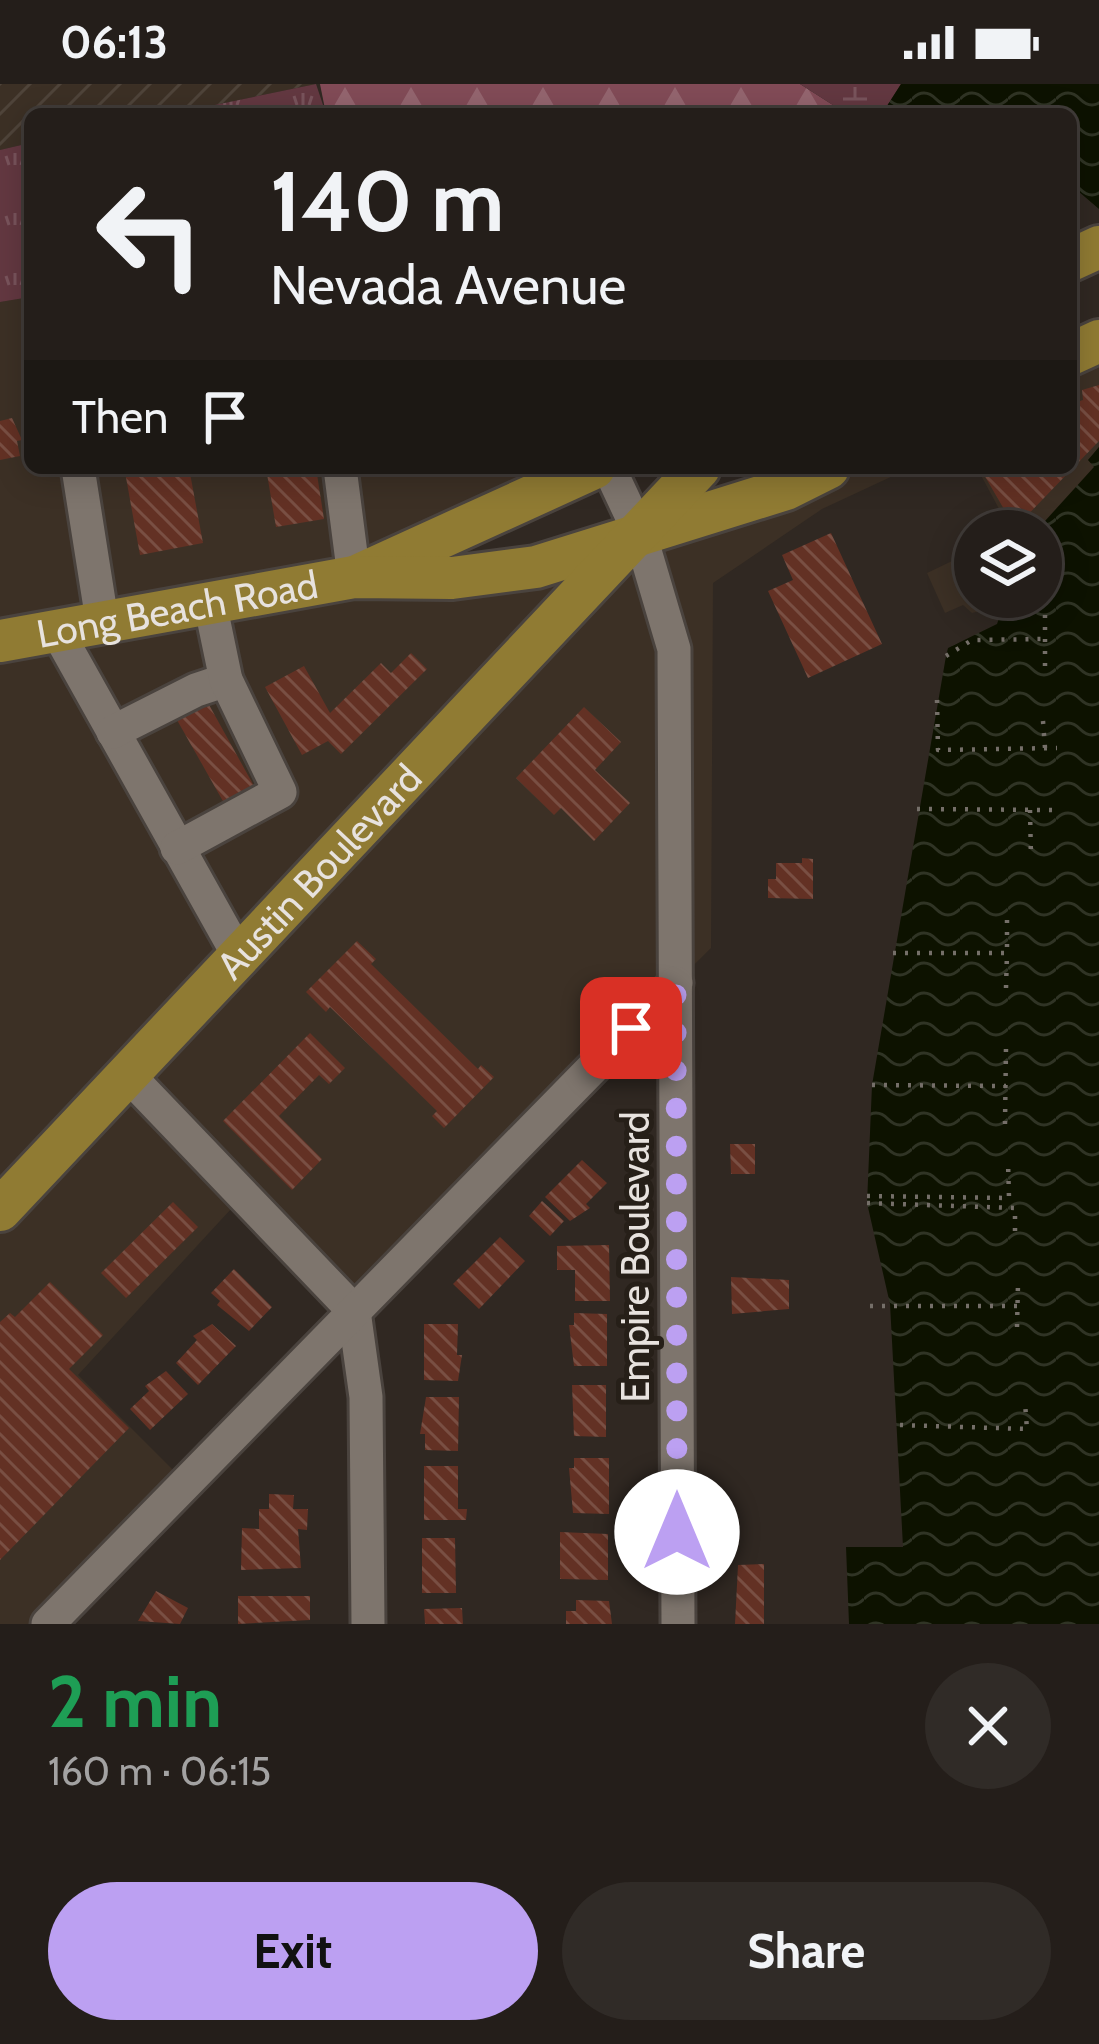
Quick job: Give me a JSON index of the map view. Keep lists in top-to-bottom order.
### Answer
{
  "streets": {
    "main road": ["Long Beach Road", "Austin Boulevard"],
    "street": ["Empire Boulevard"]
  },
  "crossings": [
    ["Long Beach Road", "Austin Boulevard"],
    ["Long Beach Road", "Empire Boulevard"],
    ["Austin Boulevard", "Empire Boulevard"]
  ],
  "page": {
    "status": "06:13",
    "turn": ["140 m", "Nevada Avenue"],
    "then": "Then",
    "heading": ["2 min", "160 m · 06:15"],
    "buttons": ["Exit", "Share"]
  }
}
